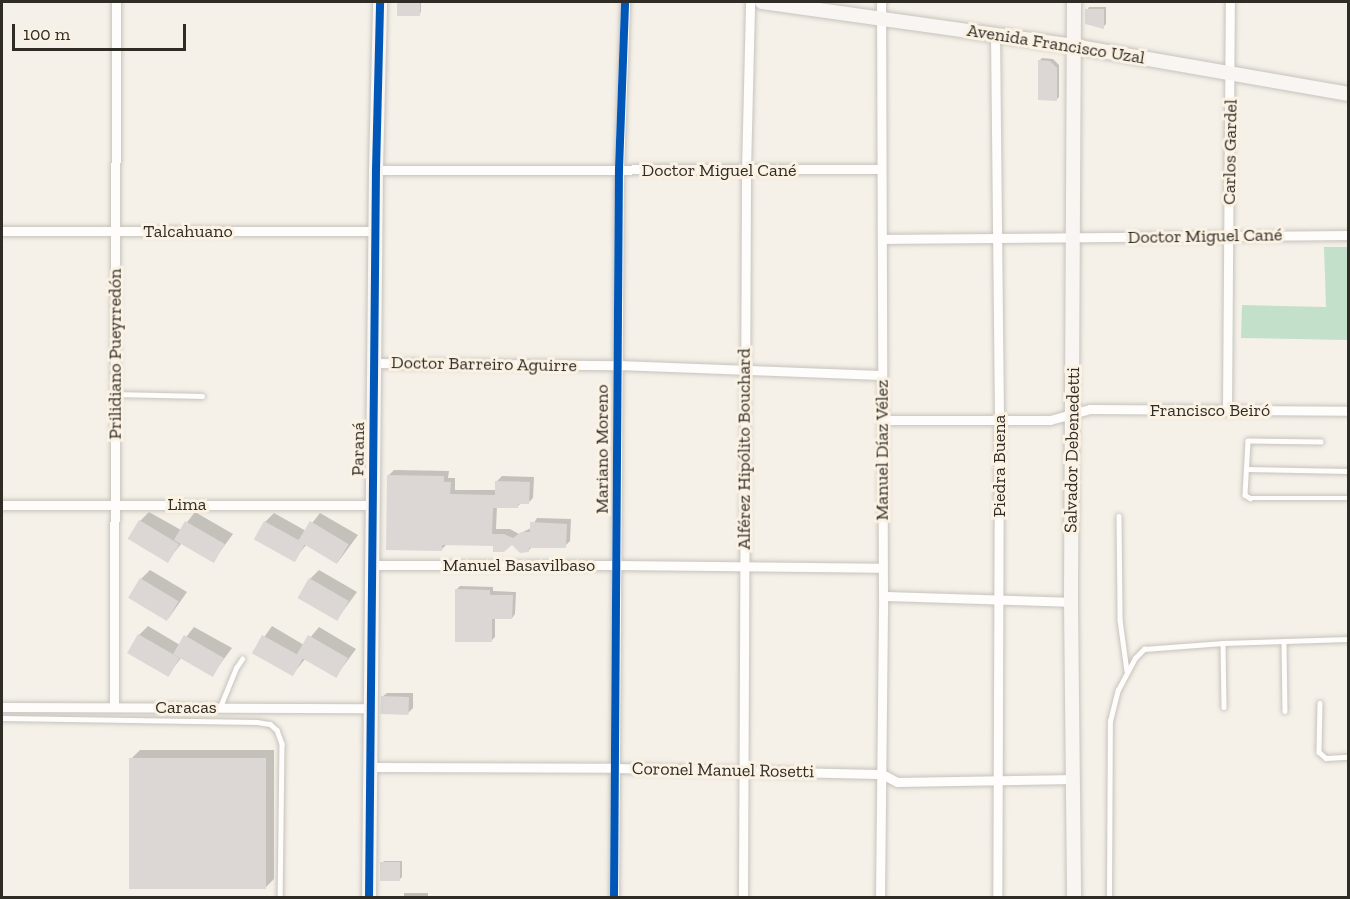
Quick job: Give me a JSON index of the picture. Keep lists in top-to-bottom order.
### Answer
{
  "streets": {
    "street": [
      "Avenida Francisco Uzal",
      "Carlos Gardel",
      "Doctor Miguel Cané",
      "Talcahuano",
      "Prilidiano Pueyrredón",
      "Doctor Barreiro Aguirre",
      "Francisco Beiró",
      "Paraná",
      "Mariano Moreno",
      "Alférez Hipólito Bouchard",
      "Manuel Díaz Vélez",
      "Salvador Debenedetti",
      "Piedra Buena",
      "Lima",
      "Manuel Basavilbaso",
      "Caracas",
      "Coronel Manuel Rosetti"
    ]
  },
  "crossings": [
    ["Avenida Francisco Uzal", "Carlos Gardel"],
    ["Avenida Francisco Uzal", "Manuel Díaz Vélez"],
    ["Avenida Francisco Uzal", "Salvador Debenedetti"],
    ["Avenida Francisco Uzal", "Piedra Buena"],
    ["Carlos Gardel", "Doctor Miguel Cané"],
    ["Carlos Gardel", "Francisco Beiró"],
    ["Doctor Miguel Cané", "Paraná"],
    ["Doctor Miguel Cané", "Mariano Moreno"],
    ["Doctor Miguel Cané", "Alférez Hipólito Bouchard"],
    ["Doctor Miguel Cané", "Manuel Díaz Vélez"],
    ["Doctor Miguel Cané", "Salvador Debenedetti"],
    ["Doctor Miguel Cané", "Piedra Buena"],
    ["Talcahuano", "Prilidiano Pueyrredón"],
    ["Talcahuano", "Paraná"],
    ["Prilidiano Pueyrredón", "Lima"],
    ["Prilidiano Pueyrredón", "Caracas"],
    ["Doctor Barreiro Aguirre", "Paraná"],
    ["Doctor Barreiro Aguirre", "Mariano Moreno"],
    ["Doctor Barreiro Aguirre", "Alférez Hipólito Bouchard"],
    ["Doctor Barreiro Aguirre", "Manuel Díaz Vélez"],
    ["Francisco Beiró", "Salvador Debenedetti"],
    ["Paraná", "Lima"],
    ["Paraná", "Manuel Basavilbaso"],
    ["Paraná", "Caracas"],
    ["Paraná", "Coronel Manuel Rosetti"],
    ["Mariano Moreno", "Manuel Basavilbaso"],
    ["Mariano Moreno", "Coronel Manuel Rosetti"],
    ["Alférez Hipólito Bouchard", "Manuel Basavilbaso"],
    ["Alférez Hipólito Bouchard", "Coronel Manuel Rosetti"],
    ["Manuel Díaz Vélez", "Manuel Basavilbaso"],
    ["Manuel Díaz Vélez", "Coronel Manuel Rosetti"],
    ["Salvador Debenedetti", "Coronel Manuel Rosetti"],
    ["Piedra Buena", "Coronel Manuel Rosetti"]
  ],
  "scale_bar": "100 m"
}
